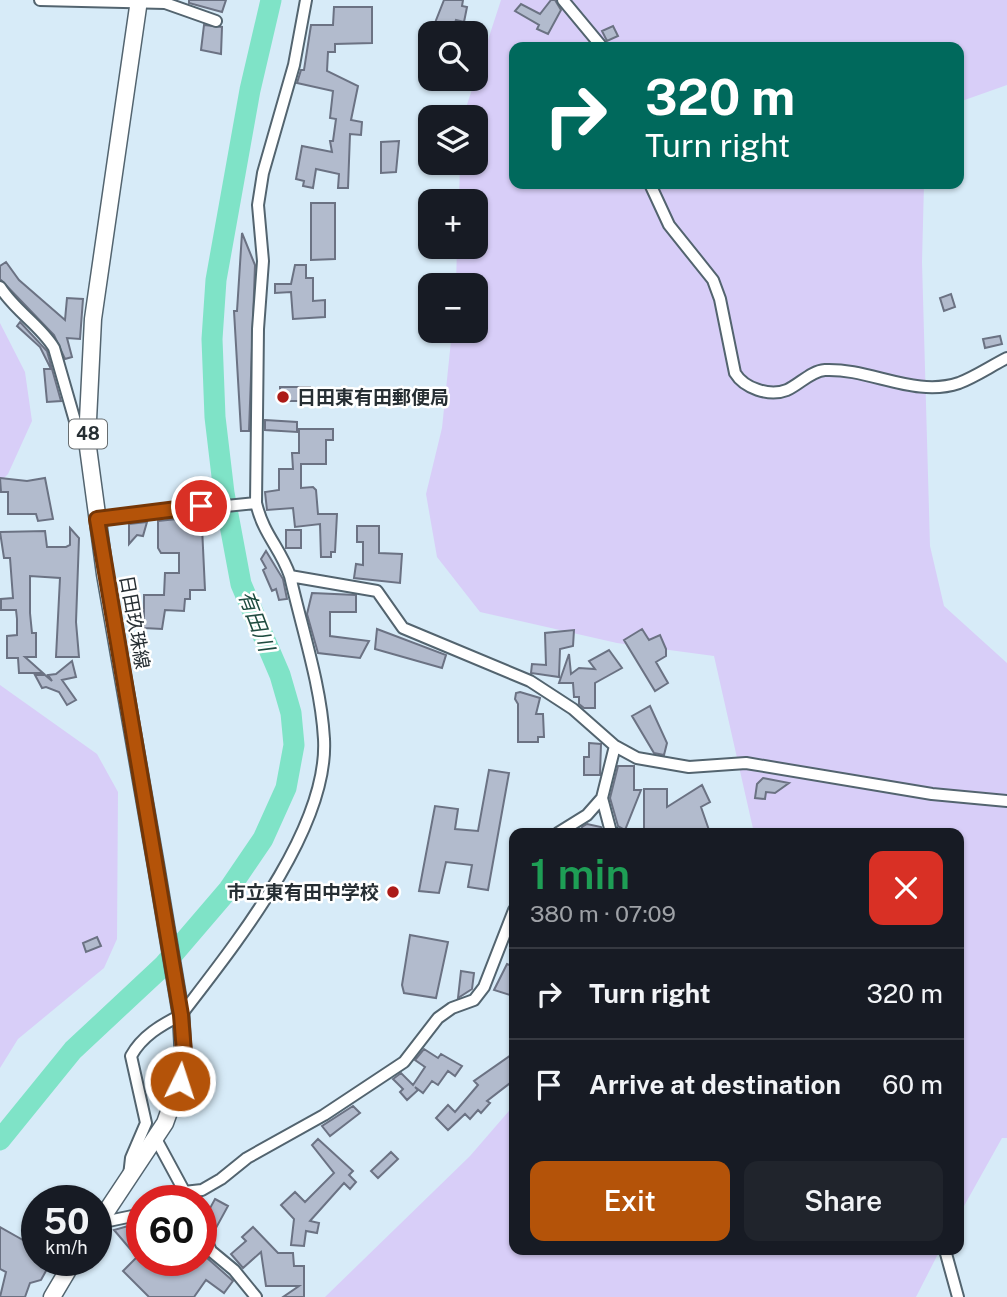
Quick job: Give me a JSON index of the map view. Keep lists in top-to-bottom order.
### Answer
{
  "streets": {
    "main road": ["48", "日田玖珠線"]
  },
  "water": ["有田川"],
  "places": ["日田東有田郵便局", "市立東有田中学校"],
  "page": {
    "map_buttons": ["+", "−"],
    "turn": ["320 m", "Turn right"],
    "heading": ["1 min", "380 m · 07:09"],
    "list": [
      {
        "name": "Turn right",
        "value": "320 m"
      },
      {
        "name": "Arrive at destination",
        "value": "60 m"
      }
    ],
    "buttons": ["Exit", "Share"],
    "speed": "50 km/h",
    "limit": "60"
  }
}
